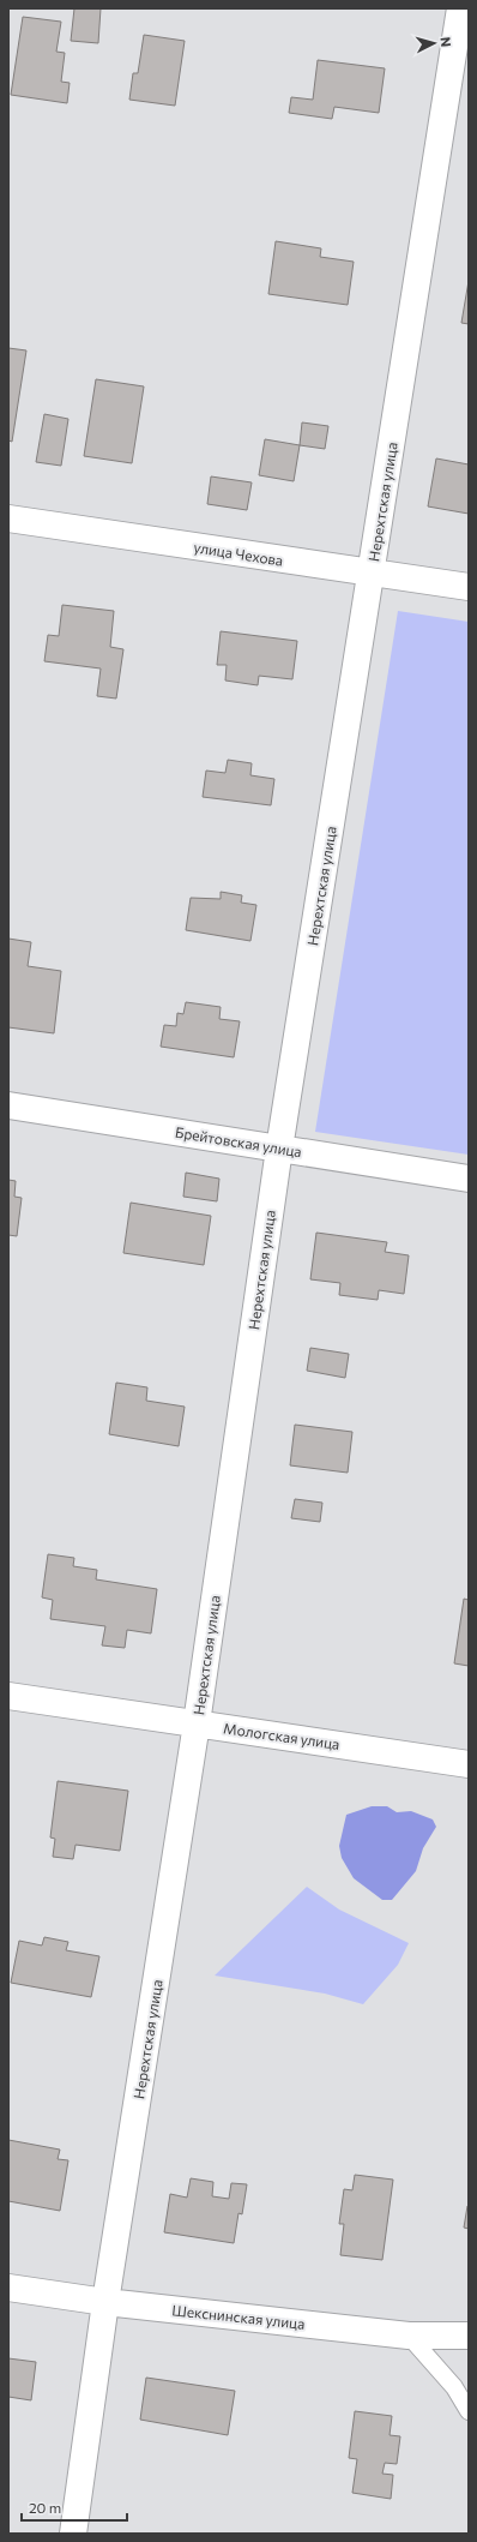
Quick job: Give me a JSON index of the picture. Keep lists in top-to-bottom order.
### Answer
{
  "streets": {
    "street": [
      "Нерехтская улица",
      "улица Чехова",
      "Брейтовская улица",
      "Мологская улица",
      "Шекснинская улица"
    ]
  },
  "crossings": [
    ["Нерехтская улица", "улица Чехова"],
    ["Нерехтская улица", "Брейтовская улица"],
    ["Нерехтская улица", "Мологская улица"],
    ["Нерехтская улица", "Шекснинская улица"]
  ],
  "scale_bar": "20 m",
  "north": "right"
}
